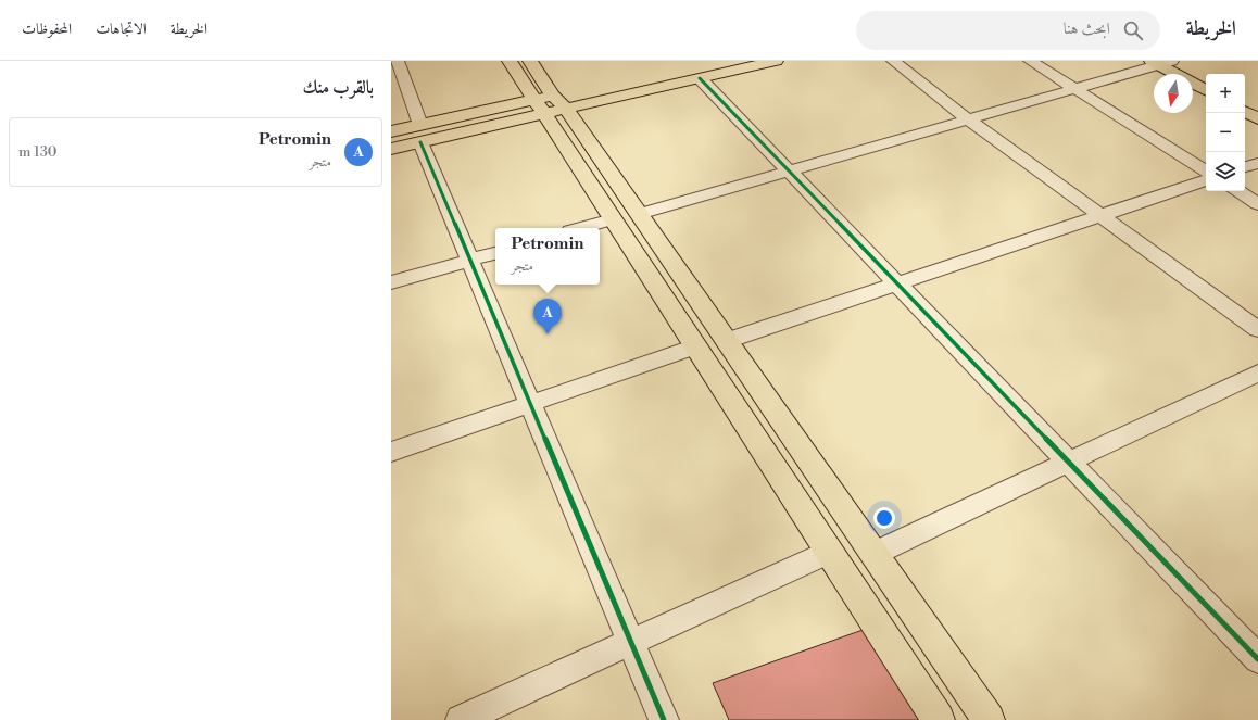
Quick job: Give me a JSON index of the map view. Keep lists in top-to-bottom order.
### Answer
{
  "north": "bottom",
  "page": {
    "header": "الخريطة",
    "search": "ابحث هنا",
    "nav": ["الخريطة", "الاتجاهات", "المحفوظات"],
    "heading": "بالقرب منك",
    "map_buttons": ["+", "−"],
    "list": [
      {
        "mark": "A",
        "name": "Petromin",
        "note": "متجر",
        "value": "130 m"
      }
    ],
    "popup": ["Petromin", "متجر"],
    "pins": "A"
  }
}
